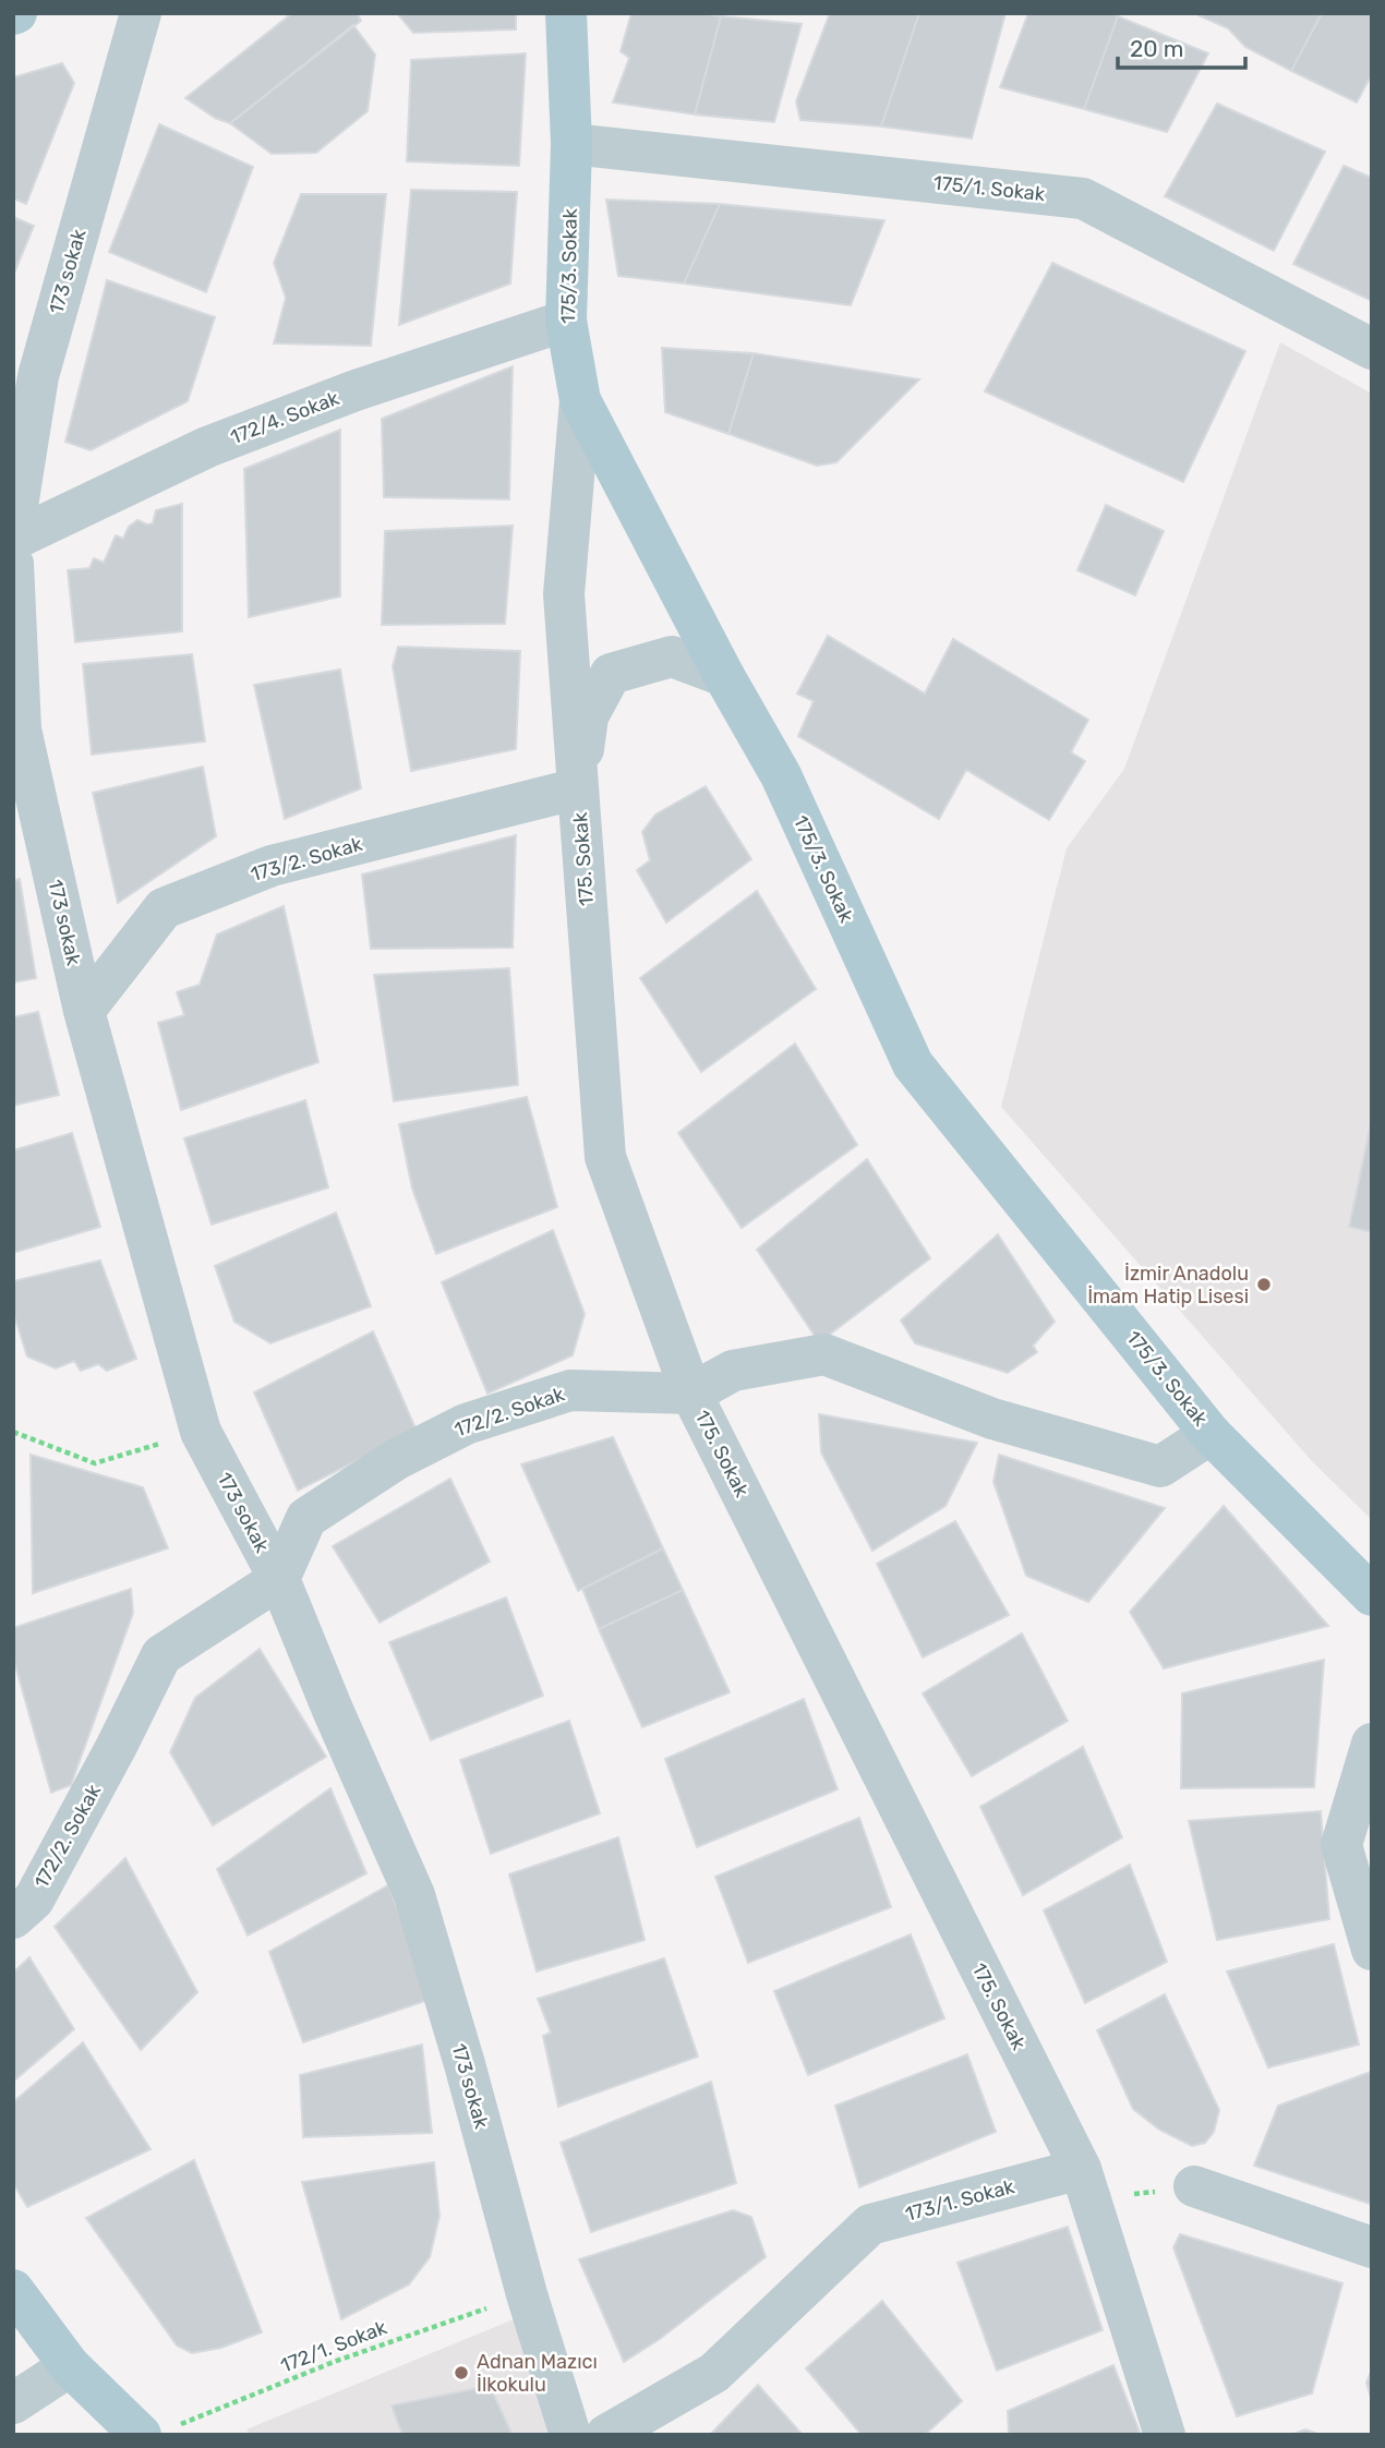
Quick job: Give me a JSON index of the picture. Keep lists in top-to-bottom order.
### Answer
{
  "streets": {
    "main road": ["175/3. Sokak"],
    "street": [
      "175/1. Sokak",
      "173 sokak",
      "172/4. Sokak",
      "173/2. Sokak",
      "175. Sokak",
      "172/2. Sokak",
      "173/1. Sokak"
    ],
    "path": ["172/1. Sokak"]
  },
  "crossings": [
    ["175/1. Sokak", "175/3. Sokak"],
    ["175/3. Sokak", "172/4. Sokak"],
    ["175/3. Sokak", "175. Sokak"],
    ["175/3. Sokak", "172/2. Sokak"],
    ["173 sokak", "173/2. Sokak"],
    ["173 sokak", "172/2. Sokak"],
    ["173 sokak", "172/1. Sokak"],
    ["173/2. Sokak", "175. Sokak"],
    ["175. Sokak", "172/2. Sokak"],
    ["175. Sokak", "173/1. Sokak"]
  ],
  "places": ["İzmir Anadolu İmam Hatip Lisesi", "Adnan Mazıcı İlkokulu"],
  "scale_bar": "20 m"
}
